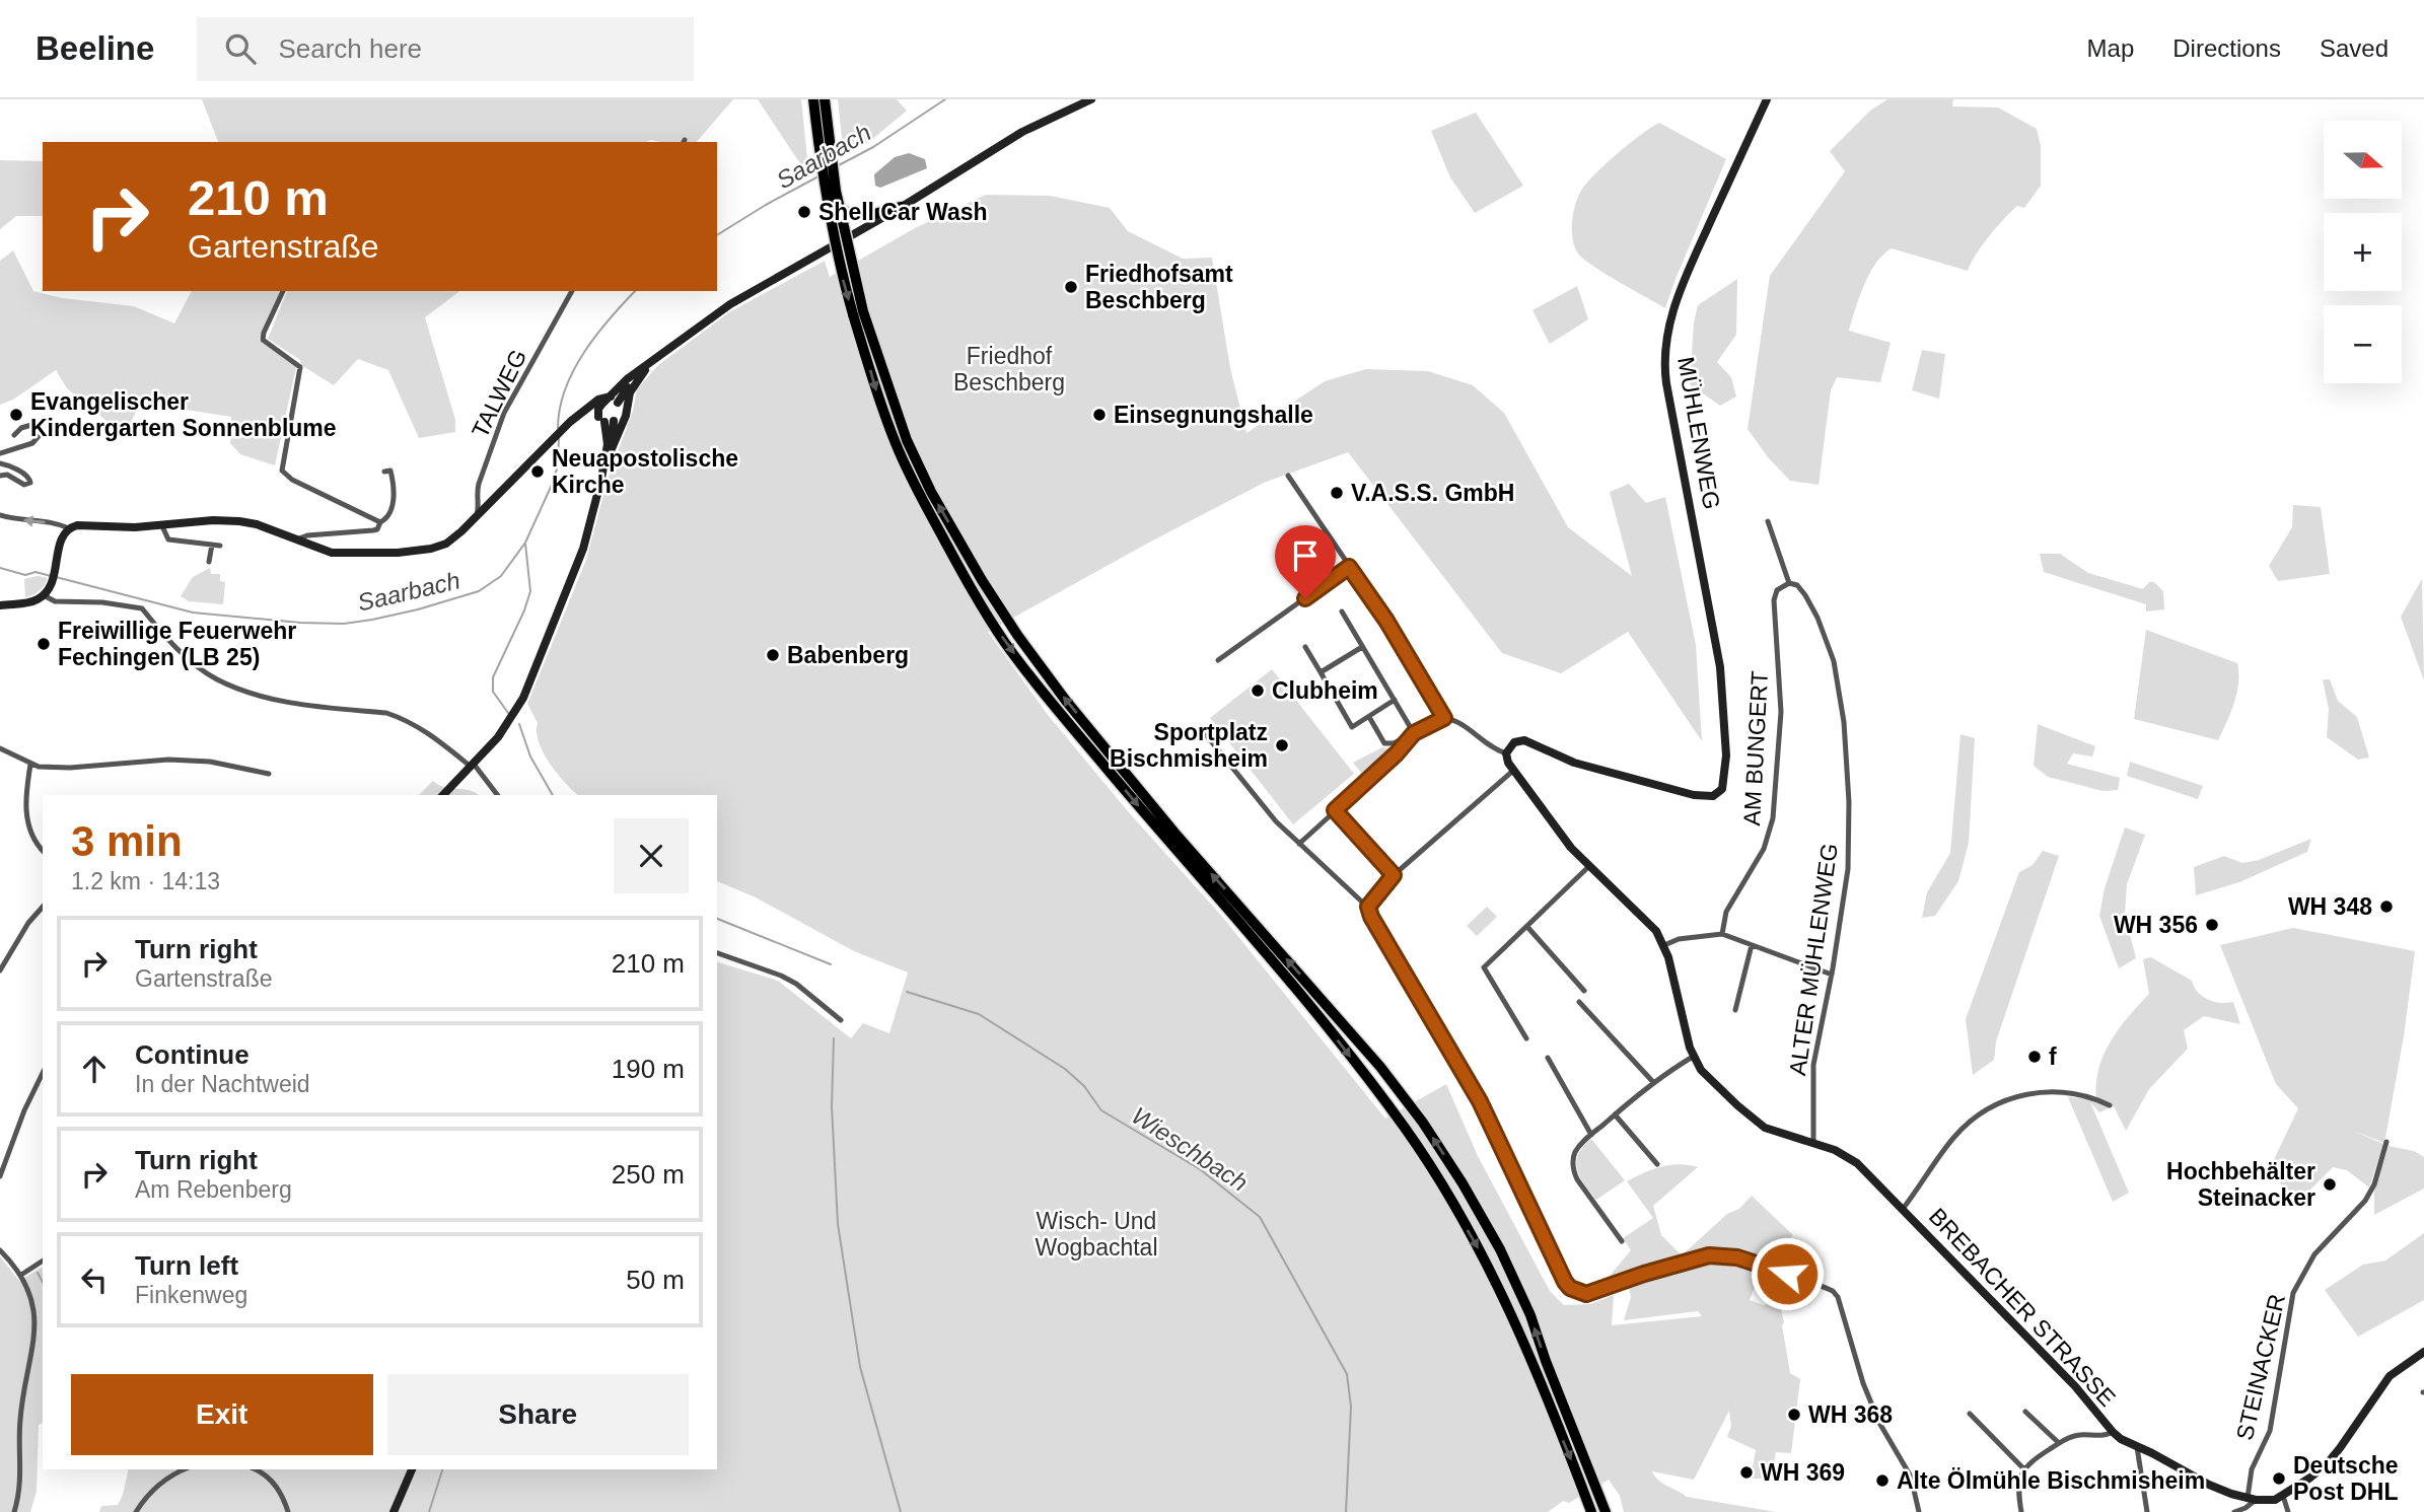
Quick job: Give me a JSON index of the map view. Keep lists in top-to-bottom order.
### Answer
{
  "streets": {
    "street": [
      "TALWEG",
      "MÜHLENWEG",
      "AM BUNGERT",
      "ALTER MÜHLENWEG",
      "BREBACHER STRASSE",
      "STEINACKER"
    ]
  },
  "crossings": [
    ["MÜHLENWEG", "BREBACHER STRASSE"],
    ["AM BUNGERT", "ALTER MÜHLENWEG"],
    ["ALTER MÜHLENWEG", "BREBACHER STRASSE"],
    ["BREBACHER STRASSE", "STEINACKER"]
  ],
  "water": ["Saarbach", "Wieschbach"],
  "parks": ["Friedhof Beschberg", "Wisch- Und Wogbachtal"],
  "places": [
    "Shell Car Wash",
    "Friedhofsamt Beschberg",
    "Evangelischer Kindergarten Sonnenblume",
    "Einsegnungshalle",
    "Neuapostolische Kirche",
    "V.A.S.S. GmbH",
    "Freiwillige Feuerwehr Fechingen (LB 25)",
    "Babenberg",
    "Clubheim",
    "Sportplatz Bischmisheim",
    "WH 348",
    "WH 356",
    "f",
    "Hochbehälter Steinacker",
    "WH 368",
    "WH 369",
    "Deutsche Post DHL",
    "Alte Ölmühle Bischmisheim"
  ],
  "north": "right",
  "page": {
    "header": "Beeline",
    "search": "Search here",
    "nav": ["Map", "Directions", "Saved"],
    "map_buttons": ["+", "−"],
    "turn": ["210 m", "Gartenstraße"],
    "heading": ["3 min", "1.2 km · 14:13"],
    "list": [
      {
        "name": "Turn right",
        "note": "Gartenstraße",
        "value": "210 m"
      },
      {
        "name": "Continue",
        "note": "In der Nachtweid",
        "value": "190 m"
      },
      {
        "name": "Turn right",
        "note": "Am Rebenberg",
        "value": "250 m"
      },
      {
        "name": "Turn left",
        "note": "Finkenweg",
        "value": "50 m"
      }
    ],
    "buttons": ["Exit", "Share"]
  }
}
